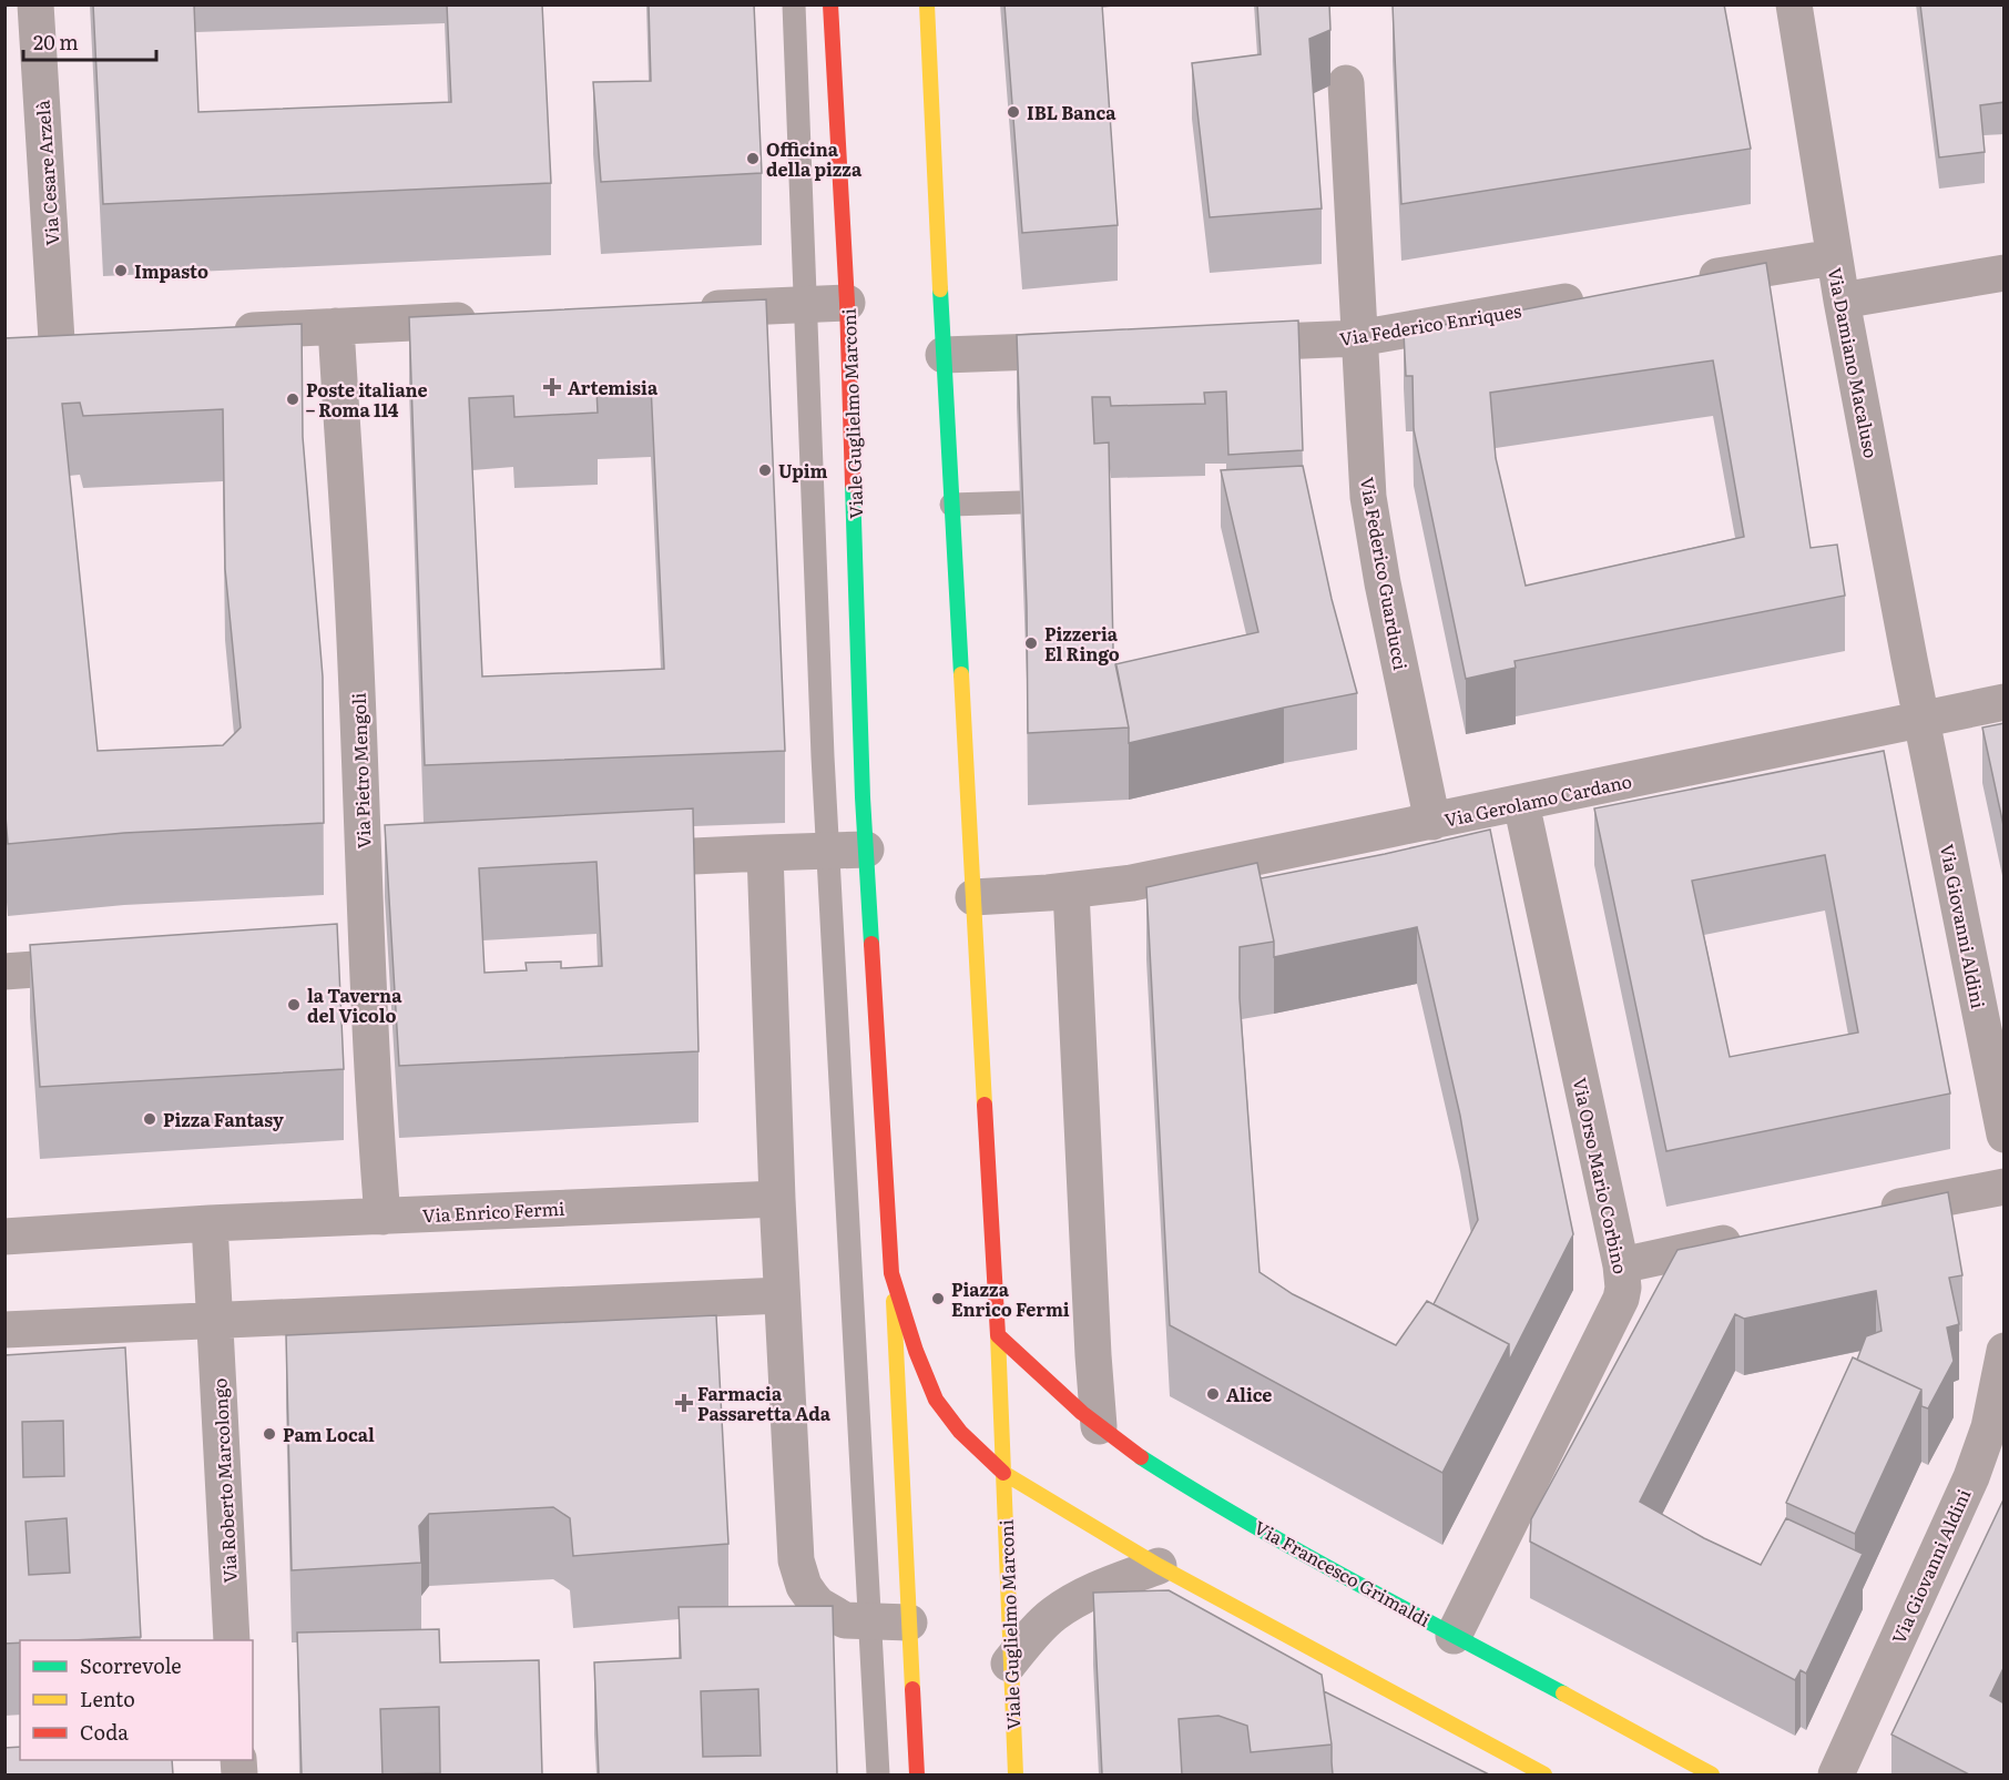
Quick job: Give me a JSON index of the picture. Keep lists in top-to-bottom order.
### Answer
{
  "streets": {
    "main road": ["Viale Guglielmo Marconi", "Via Francesco Grimaldi"],
    "street": [
      "Via Cesare Arzelà",
      "Via Federico Enriques",
      "Via Damiano Macaluso",
      "Via Federico Guarducci",
      "Via Pietro Mengoli",
      "Via Gerolamo Cardano",
      "Via Giovanni Aldini",
      "Via Orso Mario Corbino",
      "Via Enrico Fermi",
      "Via Roberto Marcolongo"
    ]
  },
  "crossings": [
    ["Via Federico Enriques", "Via Federico Guarducci"],
    ["Via Damiano Macaluso", "Via Gerolamo Cardano"],
    ["Via Damiano Macaluso", "Via Giovanni Aldini"],
    ["Via Federico Guarducci", "Via Gerolamo Cardano"],
    ["Via Pietro Mengoli", "Via Enrico Fermi"],
    ["Via Gerolamo Cardano", "Via Giovanni Aldini"],
    ["Via Gerolamo Cardano", "Via Orso Mario Corbino"],
    ["Via Orso Mario Corbino", "Via Francesco Grimaldi"]
  ],
  "places": {
    "other": [
      "IBL Banca",
      "Officina della pizza",
      "Impasto",
      "Poste italiane – Roma 114",
      "Upim",
      "Pizzeria El Ringo",
      "la Taverna del Vicolo",
      "Pizza Fantasy",
      "Piazza Enrico Fermi",
      "Alice",
      "Pam Local"
    ],
    "health": ["Artemisia", "Farmacia Passaretta Ada"]
  },
  "legend": ["Scorrevole", "Lento", "Coda"],
  "scale_bar": "20 m"
}
